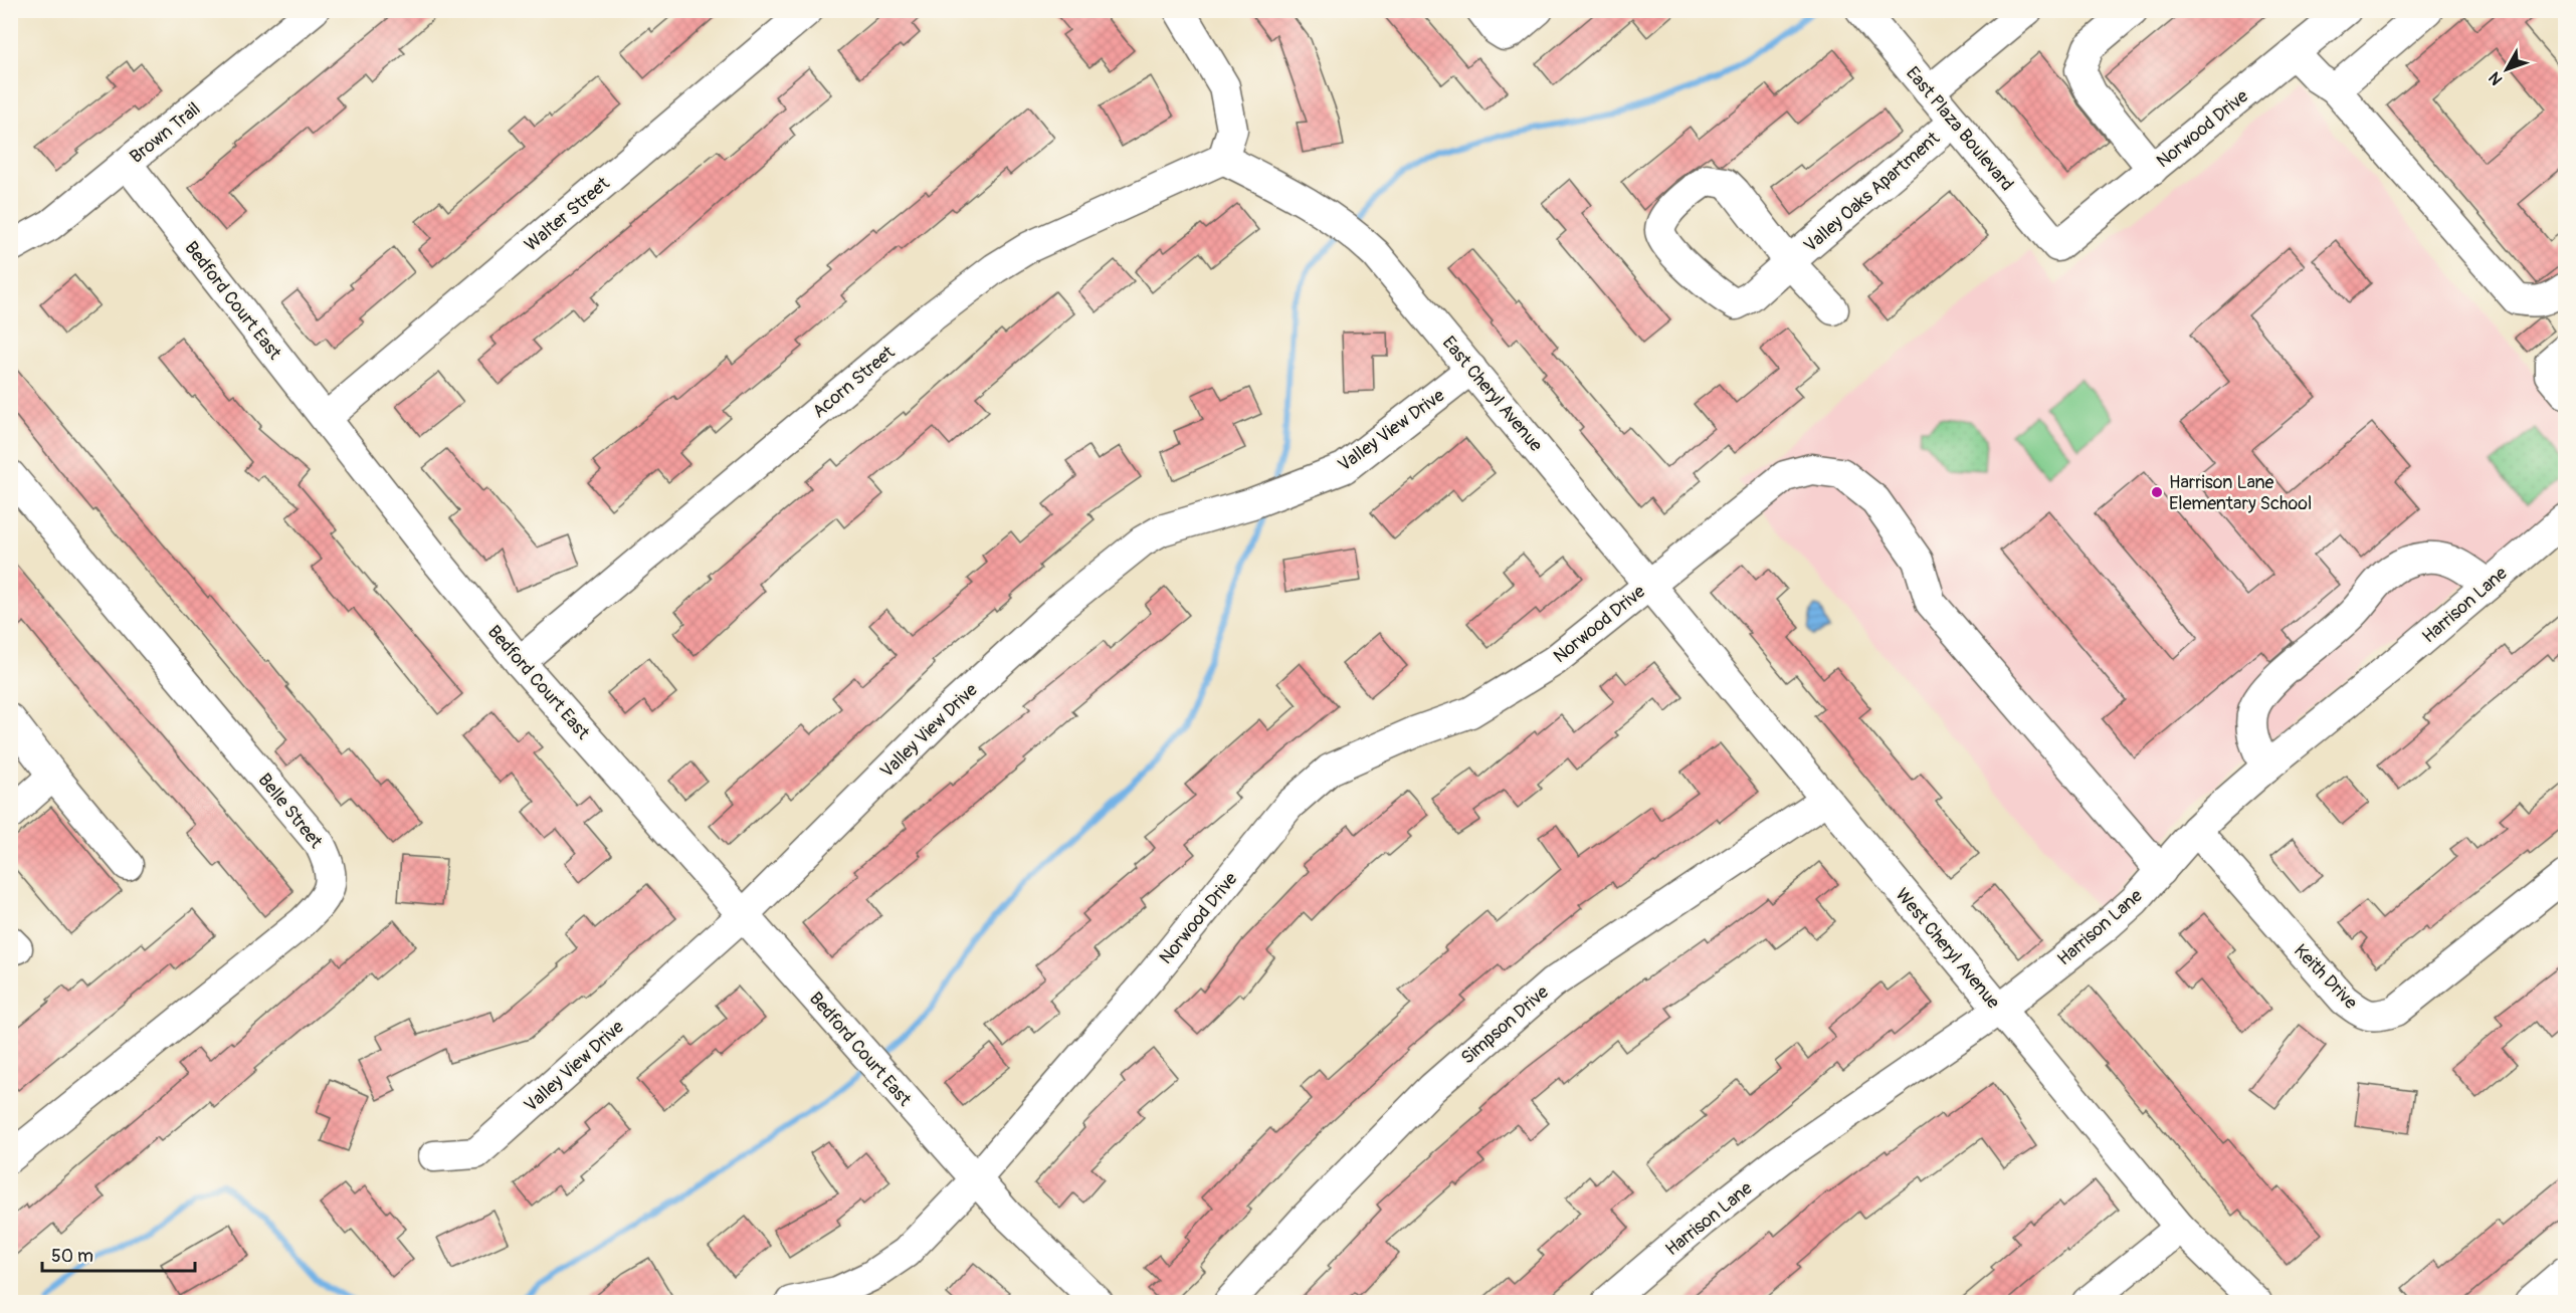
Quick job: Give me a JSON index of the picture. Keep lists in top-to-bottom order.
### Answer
{
  "streets": {
    "street": [
      "East Plaza Boulevard",
      "Norwood Drive",
      "Brown Trail",
      "Valley Oaks Apartment",
      "Walter Street",
      "Bedford Court East",
      "Acorn Street",
      "East Cheryl Avenue",
      "Valley View Drive",
      "Harrison Lane",
      "Belle Street",
      "West Cheryl Avenue",
      "Keith Drive",
      "Simpson Drive"
    ]
  },
  "crossings": [
    ["East Plaza Boulevard", "Norwood Drive"],
    ["East Plaza Boulevard", "Valley Oaks Apartment"],
    ["Norwood Drive", "Bedford Court East"],
    ["Norwood Drive", "East Cheryl Avenue"],
    ["Norwood Drive", "Harrison Lane"],
    ["Norwood Drive", "West Cheryl Avenue"],
    ["Brown Trail", "Bedford Court East"],
    ["Walter Street", "Bedford Court East"],
    ["Bedford Court East", "Acorn Street"],
    ["Bedford Court East", "Valley View Drive"],
    ["Acorn Street", "East Cheryl Avenue"],
    ["East Cheryl Avenue", "Valley View Drive"],
    ["East Cheryl Avenue", "West Cheryl Avenue"],
    ["Harrison Lane", "West Cheryl Avenue"],
    ["Harrison Lane", "Keith Drive"],
    ["West Cheryl Avenue", "Simpson Drive"]
  ],
  "places": ["Harrison Lane Elementary School"],
  "scale_bar": "50 m",
  "north": "bottom left"
}
